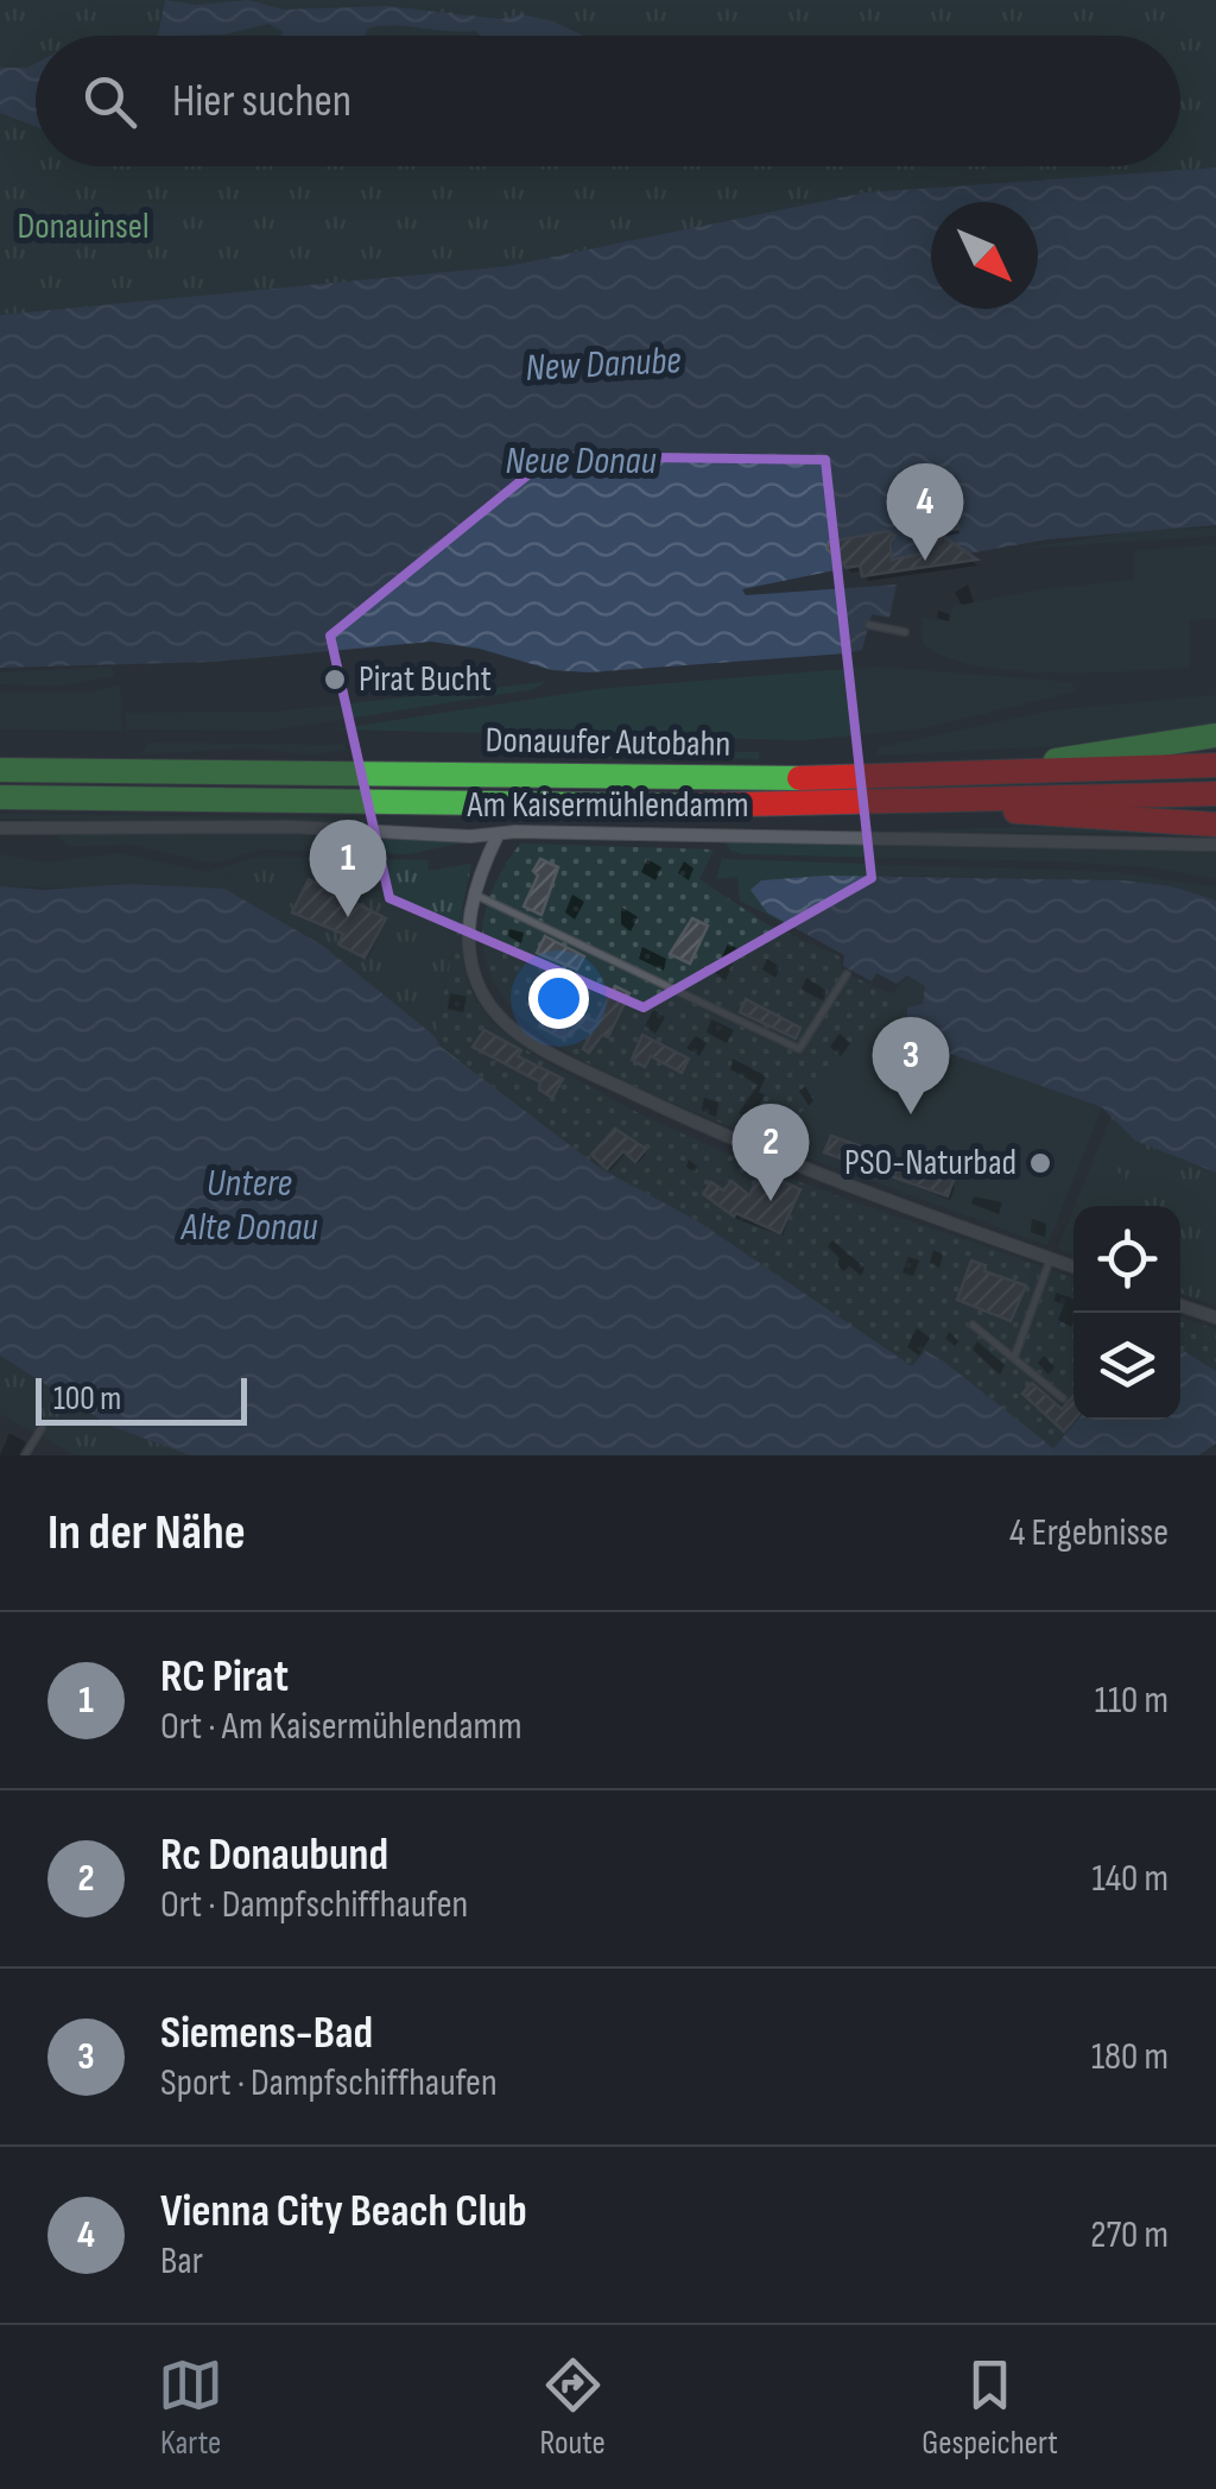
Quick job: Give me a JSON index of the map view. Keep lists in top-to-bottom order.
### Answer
{
  "streets": {
    "highway": ["Donauufer Autobahn"],
    "street": ["Am Kaisermühlendamm"]
  },
  "water": ["New Danube", "Neue Donau", "Untere Alte Donau"],
  "parks": ["Donauinsel"],
  "places": ["Pirat Bucht", "PSO-Naturbad"],
  "scale_bar": "100 m",
  "north": "bottom right",
  "page": {
    "search": "Hier suchen",
    "pins": [
      "4",
      "1",
      "3",
      "2"
    ],
    "scale": "100 m",
    "heading": ["In der Nähe", "4 Ergebnisse"],
    "list": [
      {
        "mark": "1",
        "name": "RC Pirat",
        "note": "Ort · Am Kaisermühlendamm",
        "value": "110 m"
      },
      {
        "mark": "2",
        "name": "Rc Donaubund",
        "note": "Ort · Dampfschiffhaufen",
        "value": "140 m"
      },
      {
        "mark": "3",
        "name": "Siemens-Bad",
        "note": "Sport · Dampfschiffhaufen",
        "value": "180 m"
      },
      {
        "mark": "4",
        "name": "Vienna City Beach Club",
        "note": "Bar",
        "value": "270 m"
      }
    ],
    "nav": ["Karte", "Route", "Gespeichert"]
  }
}
